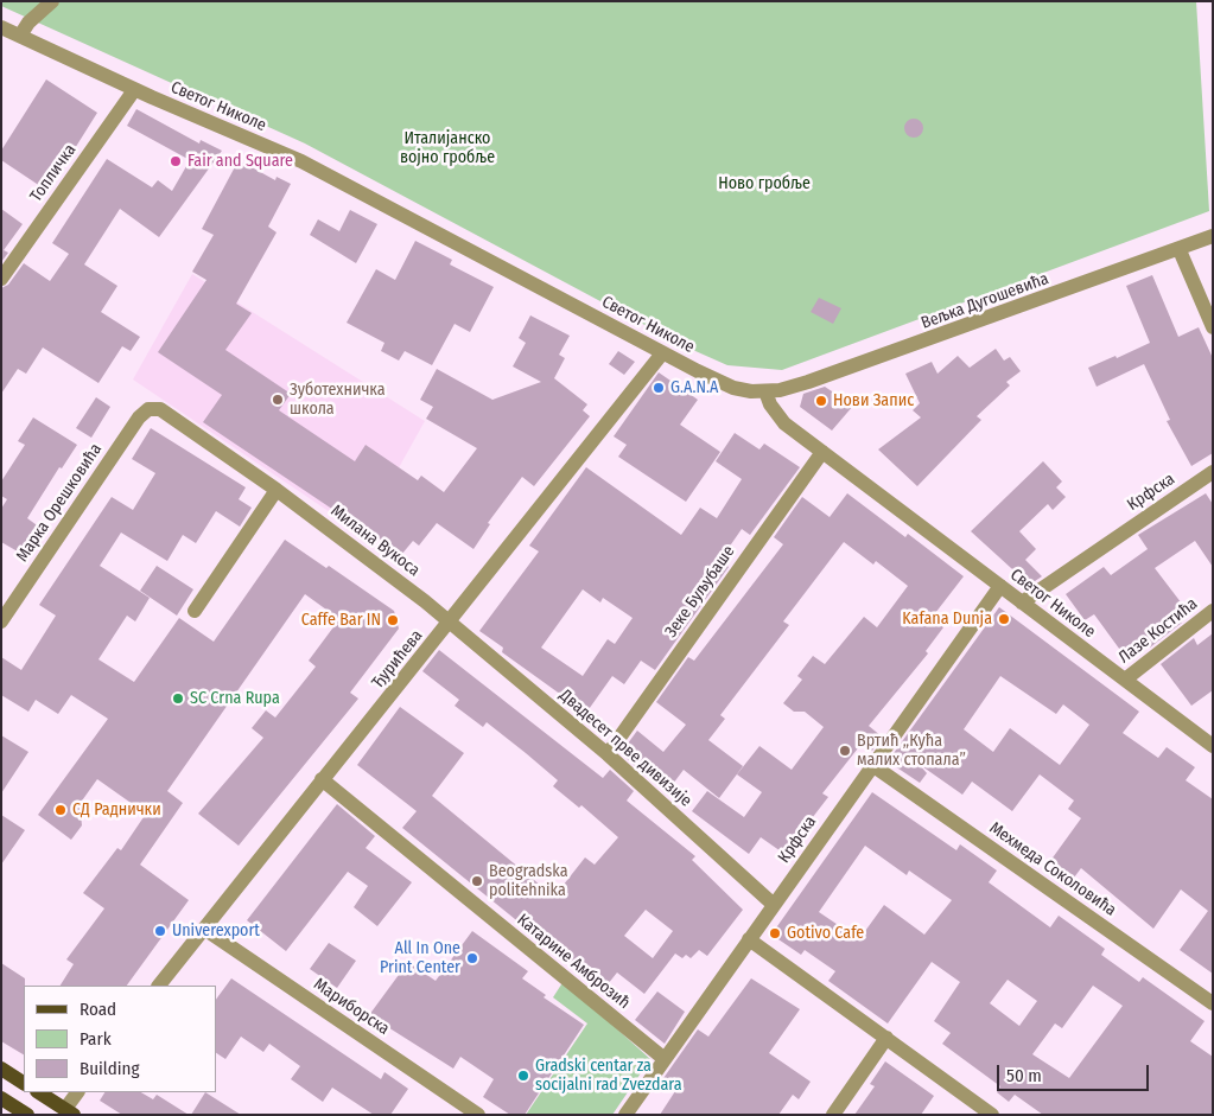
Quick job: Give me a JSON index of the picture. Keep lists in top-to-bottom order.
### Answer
{
  "streets": {
    "street": [
      "Светог Николе",
      "Топличка",
      "Вељка Дугошевића",
      "Крфска",
      "Марка Орешковића",
      "Милана Вукоса",
      "Зеке Буљубаше",
      "Лазе Костића",
      "Ђурићева",
      "Двадесет прве дивизије",
      "Мехмеда Соколовића",
      "Катарине Амброзић",
      "Мариборска"
    ]
  },
  "crossings": [
    ["Светог Николе", "Топличка"],
    ["Светог Николе", "Вељка Дугошевића"],
    ["Светог Николе", "Крфска"],
    ["Светог Николе", "Зеке Буљубаше"],
    ["Светог Николе", "Лазе Костића"],
    ["Светог Николе", "Ђурићева"],
    ["Крфска", "Двадесет прве дивизије"],
    ["Крфска", "Мехмеда Соколовића"],
    ["Крфска", "Катарине Амброзић"],
    ["Марка Орешковића", "Милана Вукоса"],
    ["Милана Вукоса", "Ђурићева"],
    ["Милана Вукоса", "Двадесет прве дивизије"],
    ["Зеке Буљубаше", "Двадесет прве дивизије"],
    ["Ђурићева", "Двадесет прве дивизије"],
    ["Ђурићева", "Катарине Амброзић"],
    ["Ђурићева", "Мариборска"]
  ],
  "parks": ["Италијанско војно гробље", "Ново гробље"],
  "places": [
    "Fair and Square",
    "G.A.N.A",
    "Зуботехничка школа",
    "Нови Запис",
    "Kafana Dunja",
    "Caffe Bar IN",
    "SC Crna Rupa",
    "Вртић „Кућа малих стопала”",
    "СД Раднички",
    "Beogradska politehnika",
    "Univerexport",
    "Gotivo Cafe",
    "All In One Print Center",
    "Gradski centar za socijalni rad Zvezdara"
  ],
  "legend": ["Road", "Park", "Building"],
  "scale_bar": "50 m"
}
